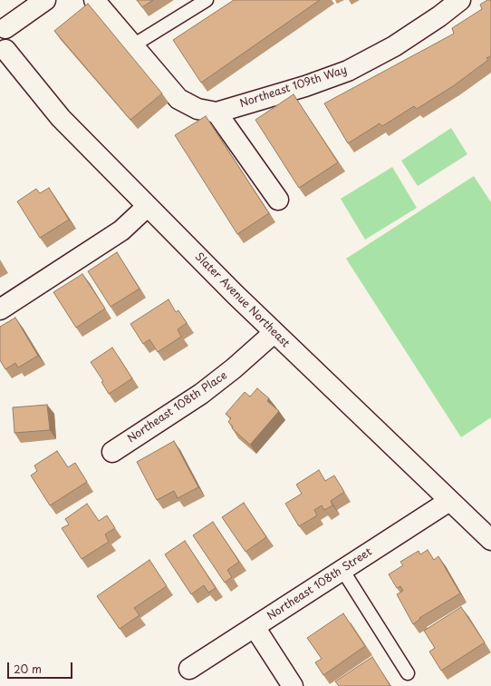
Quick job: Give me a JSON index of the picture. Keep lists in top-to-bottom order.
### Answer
{
  "streets": {
    "street": [
      "Northeast 109th Way",
      "Slater Avenue Northeast",
      "Northeast 108th Place",
      "Northeast 108th Street"
    ]
  },
  "crossings": [
    ["Slater Avenue Northeast", "Northeast 108th Place"],
    ["Slater Avenue Northeast", "Northeast 108th Street"]
  ],
  "scale_bar": "20 m"
}
